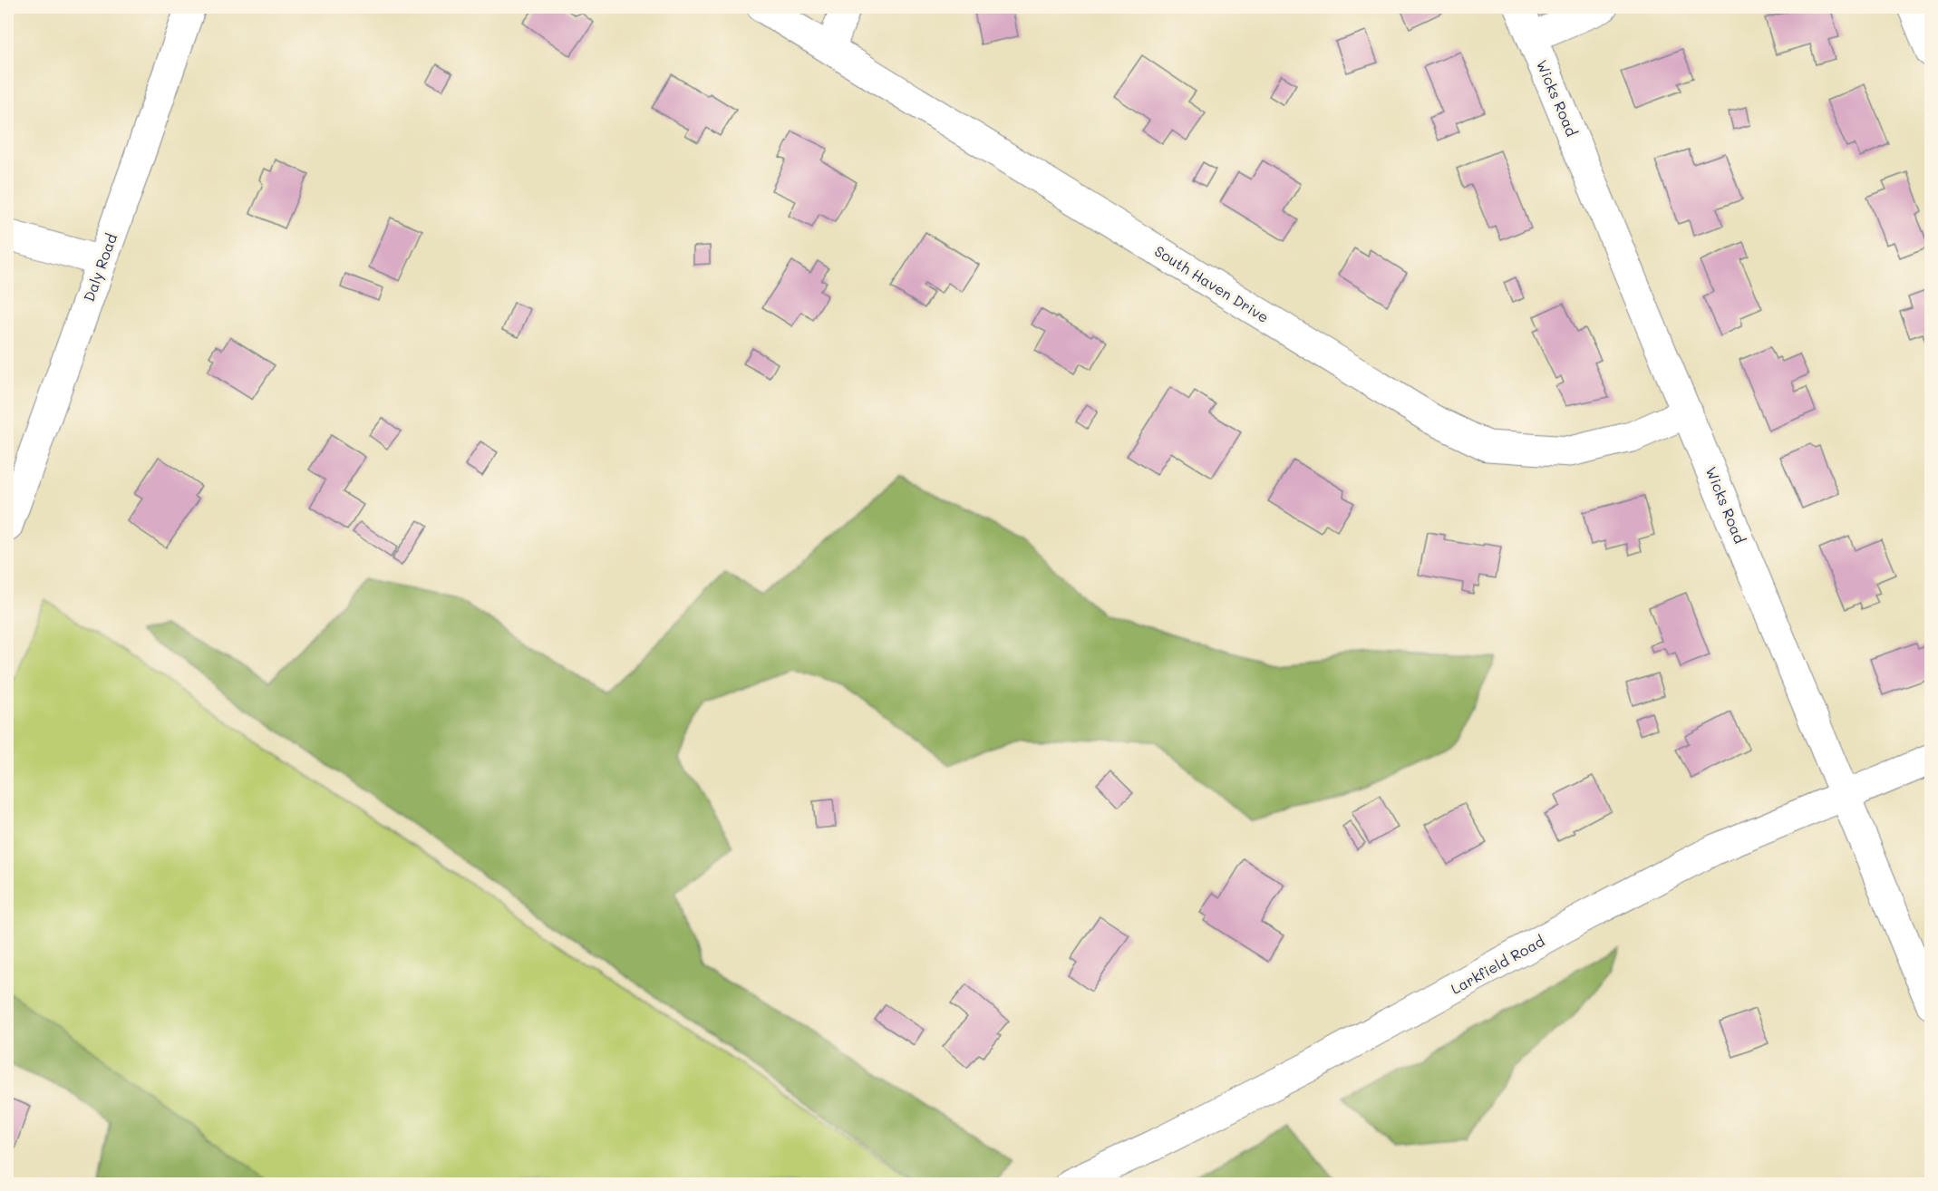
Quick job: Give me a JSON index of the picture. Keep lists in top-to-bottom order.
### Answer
{
  "streets": {
    "street": [
      "Wicks Road",
      "Daly Road",
      "South Haven Drive",
      "Larkfield Road"
    ]
  },
  "crossings": [
    ["Wicks Road", "South Haven Drive"],
    ["Wicks Road", "Larkfield Road"]
  ]
}
